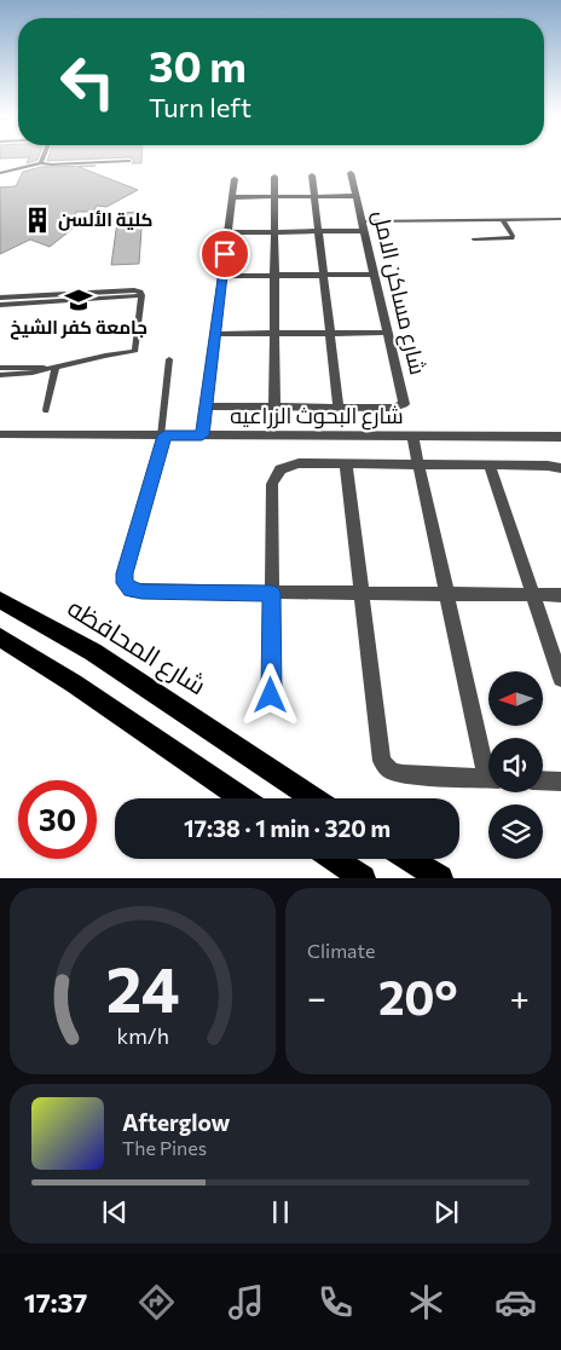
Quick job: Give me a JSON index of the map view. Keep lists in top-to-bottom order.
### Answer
{
  "streets": {
    "main road": ["شارع المحافظه"],
    "street": ["شارع مساكن الامل", "شارع البحوث الزراعيه"]
  },
  "places": {
    "building": ["كلية الألسن"],
    "school or university": ["جامعة كفر الشيخ"]
  },
  "north": "left",
  "page": {
    "turn": ["30 m", "Turn left"],
    "limit": "30",
    "trip": "17:38 · 1 min · 320 m",
    "tile": "Climate",
    "heat": ["−", "20°", "+"],
    "song": ["Afterglow", "The Pines"],
    "tabs": "17:37",
    "gauge": ["24", "km/h"]
  }
}
